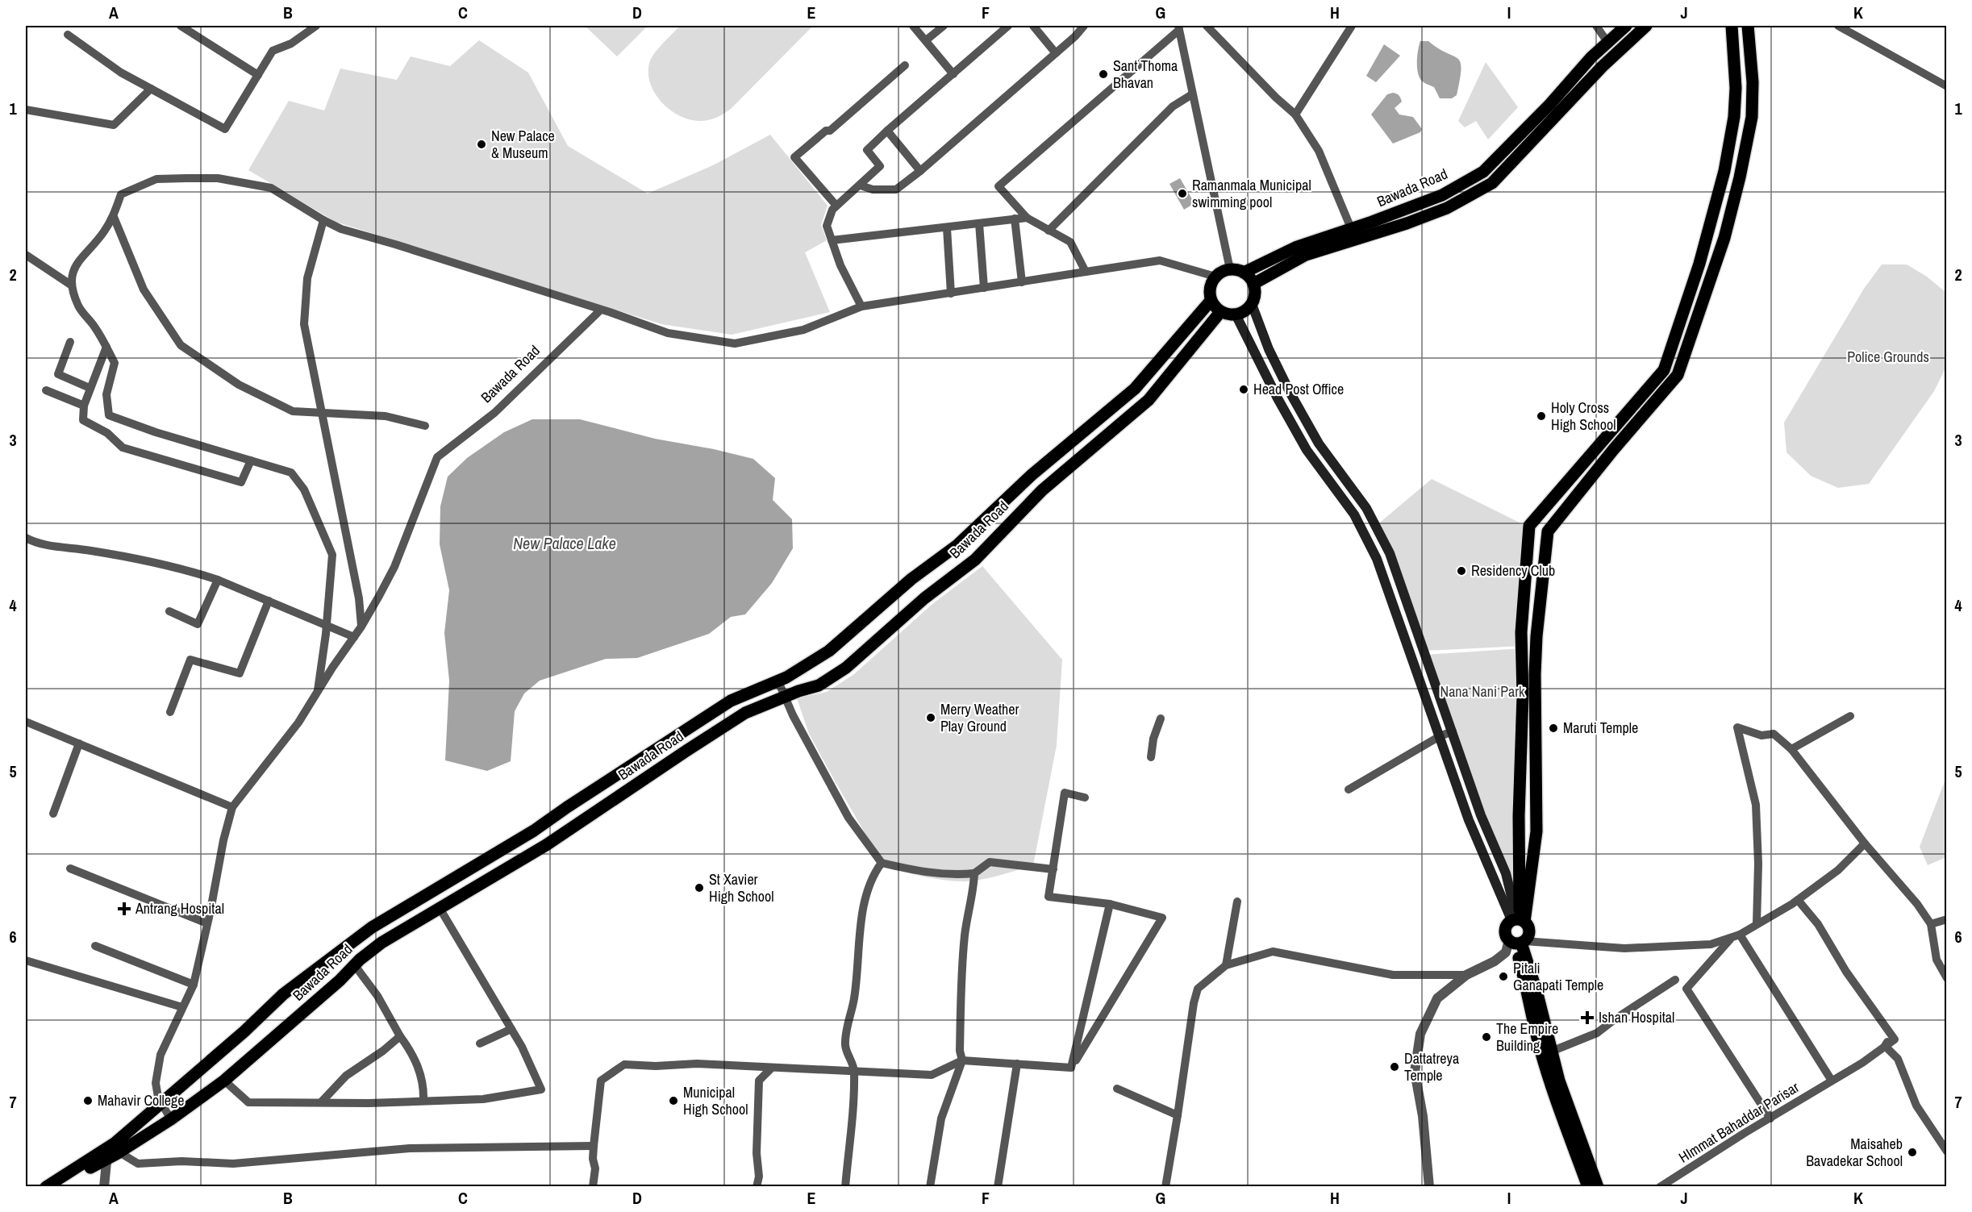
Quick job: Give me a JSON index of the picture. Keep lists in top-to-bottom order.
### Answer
{
  "streets": {
    "main road": ["Bawada Road"],
    "street": ["HImmat Bahaddar Parisar"]
  },
  "water": ["New Palace Lake"],
  "parks": ["Police Grounds", "Nana Nani Park"],
  "places": {
    "other": [
      "Sant Thoma Bhavan",
      "New Palace & Museum",
      "Ramanmala Municipal swimming pool",
      "Head Post Office",
      "Holy Cross High School",
      "Residency Club",
      "Merry Weather Play Ground",
      "Maruti Temple",
      "St Xavier High School",
      "Pitali Ganapati Temple",
      "The Empire Building",
      "Dattatreya Temple",
      "Mahavir College",
      "Municipal High School",
      "Maisaheb Bavadekar School"
    ],
    "health": ["Antrang Hospital", "Ishan Hospital"]
  },
  "grid": {
    "columns": [
      "A",
      "B",
      "C",
      "D",
      "E",
      "F",
      "G",
      "H",
      "I",
      "J",
      "K"
    ],
    "rows": [
      "1",
      "2",
      "3",
      "4",
      "5",
      "6",
      "7"
    ]
  }
}
